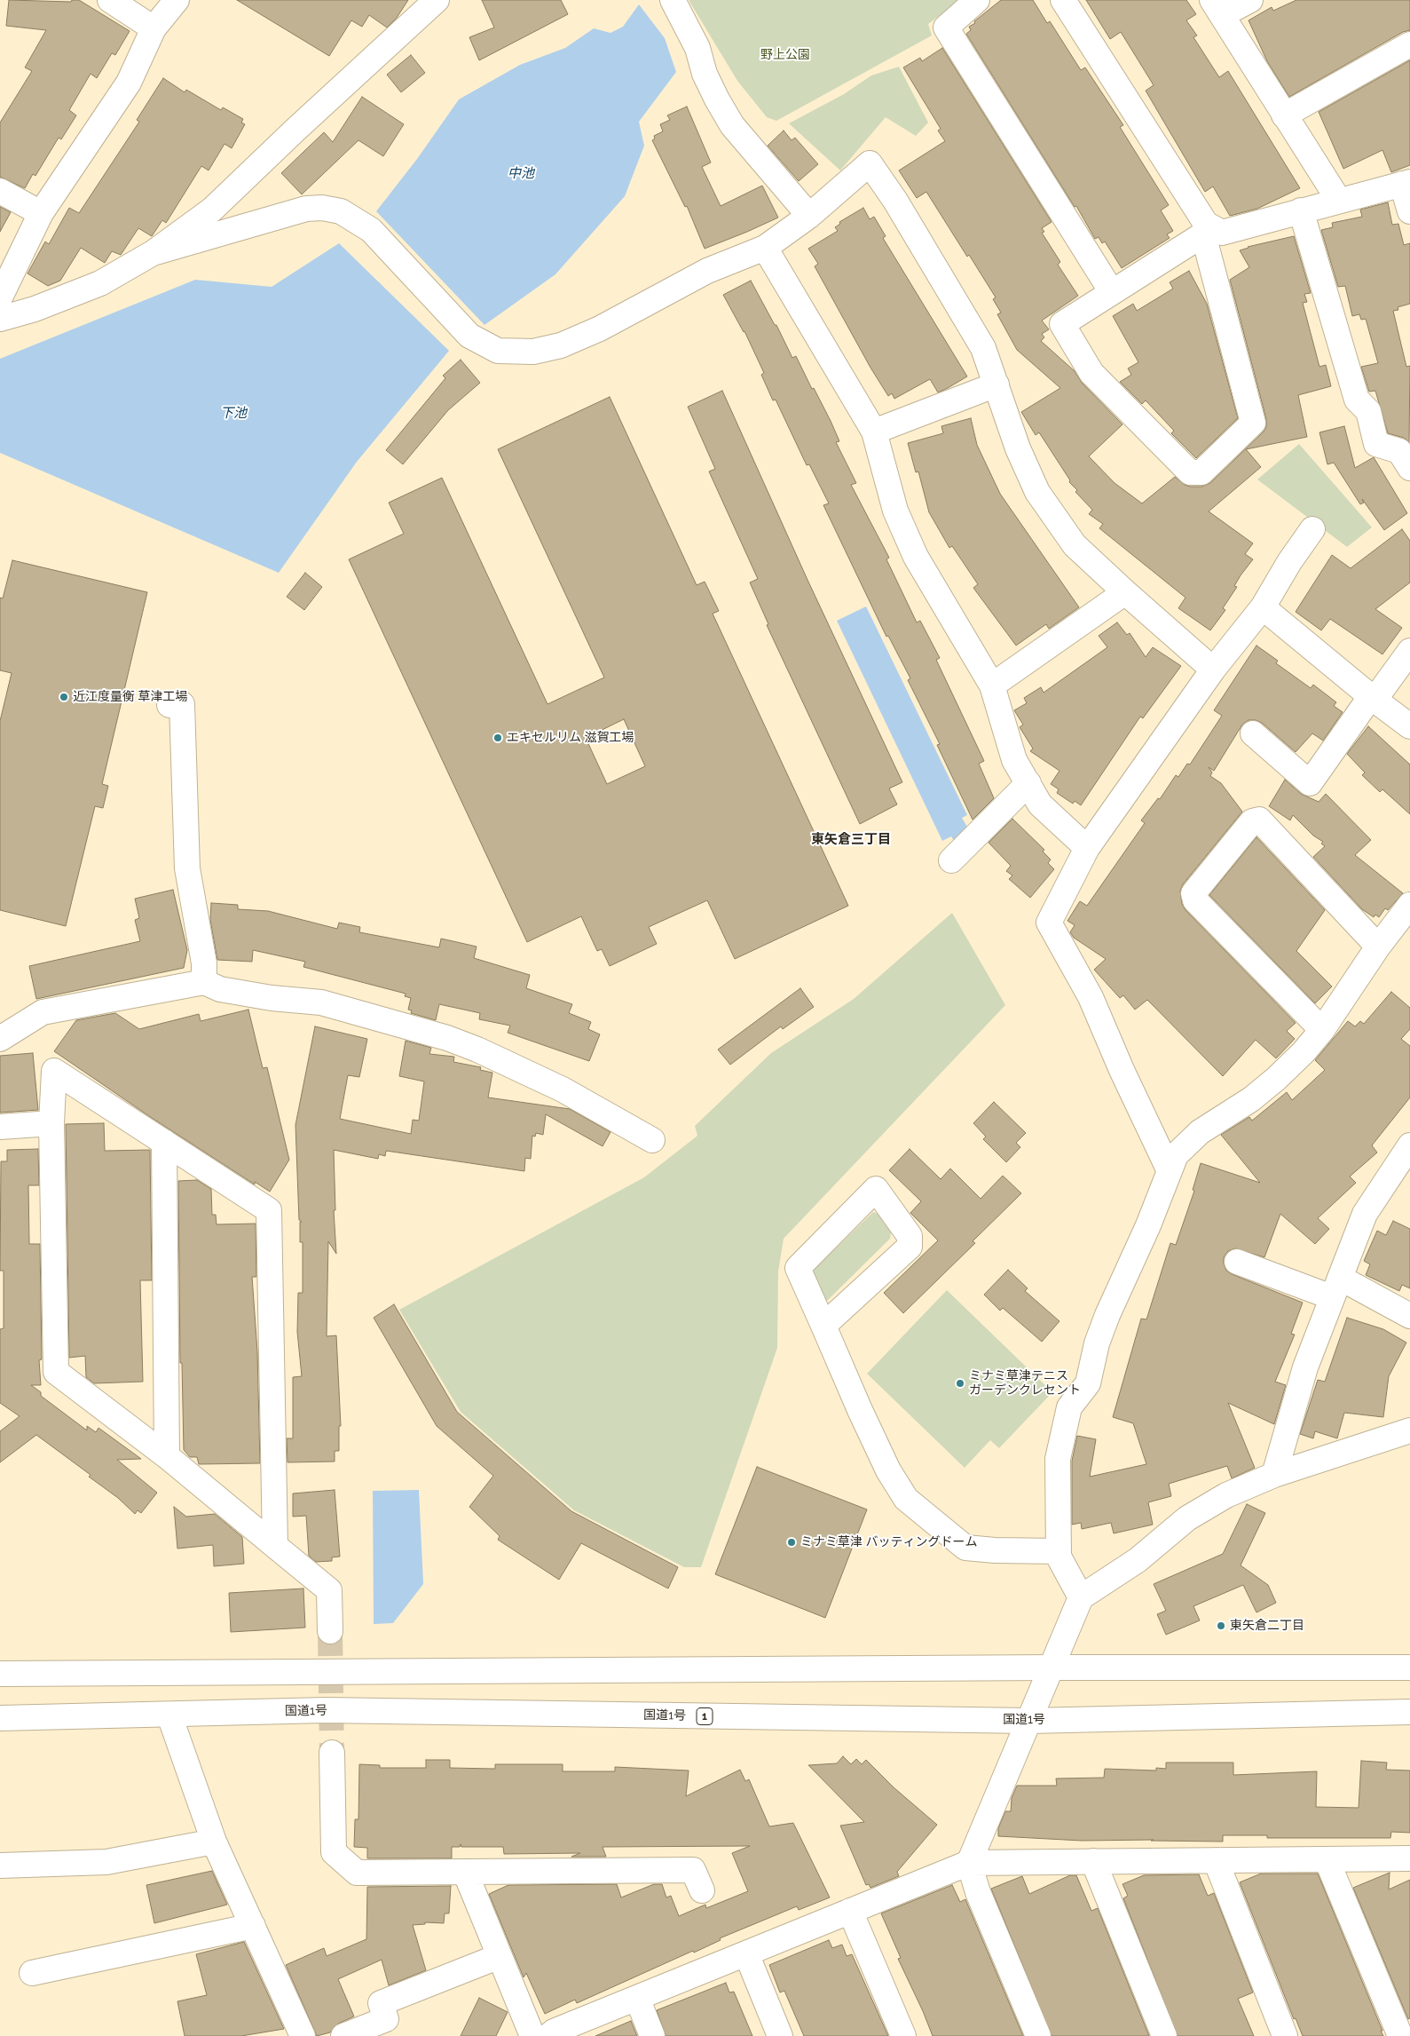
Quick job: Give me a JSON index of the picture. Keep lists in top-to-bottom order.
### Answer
{
  "streets": {
    "main road": ["国道1号", "1"]
  },
  "districts": ["東矢倉三丁目"],
  "water": ["中池", "下池"],
  "parks": ["野上公園"],
  "places": [
    "近江度量衡 草津工場",
    "エキセルリム 滋賀工場",
    "ミナミ草津テニス ガーデンクレセント",
    "ミナミ草津 バッティングドーム",
    "東矢倉二丁目"
  ]
}
